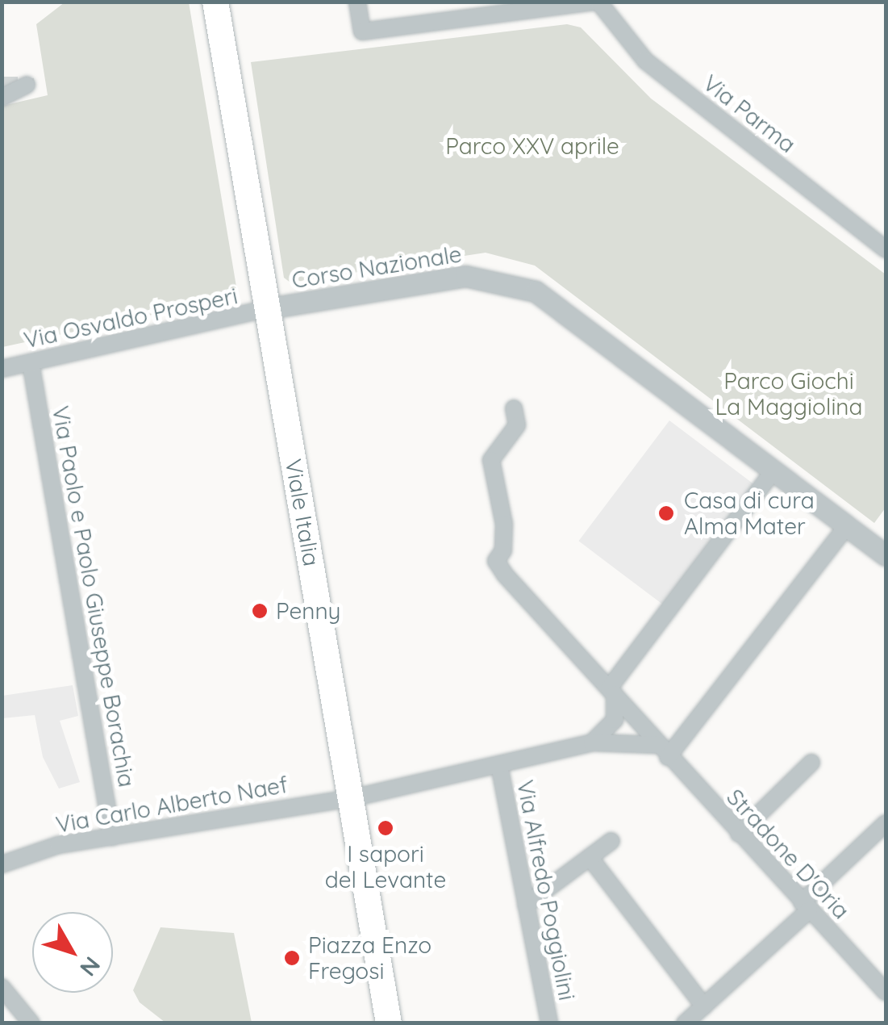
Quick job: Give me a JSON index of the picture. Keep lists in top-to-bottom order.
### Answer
{
  "streets": {
    "main road": ["Viale Italia"],
    "street": [
      "Via Parma",
      "Corso Nazionale",
      "Via Osvaldo Prosperi",
      "Via Paolo e Paolo Giuseppe Borachia",
      "Via Carlo Alberto Naef",
      "Stradone D'Oria",
      "Via Alfredo Poggiolini"
    ]
  },
  "crossings": [
    ["Corso Nazionale", "Via Osvaldo Prosperi"],
    ["Corso Nazionale", "Viale Italia"],
    ["Via Osvaldo Prosperi", "Viale Italia"],
    ["Via Osvaldo Prosperi", "Via Paolo e Paolo Giuseppe Borachia"],
    ["Viale Italia", "Via Carlo Alberto Naef"],
    ["Via Paolo e Paolo Giuseppe Borachia", "Via Carlo Alberto Naef"],
    ["Via Carlo Alberto Naef", "Stradone D'Oria"],
    ["Via Carlo Alberto Naef", "Via Alfredo Poggiolini"]
  ],
  "parks": ["Parco XXV aprile", "Parco Giochi La Maggiolina"],
  "places": [
    "Casa di cura Alma Mater",
    "Penny",
    "I sapori del Levante",
    "Piazza Enzo Fregosi"
  ],
  "north": "bottom right"
}
